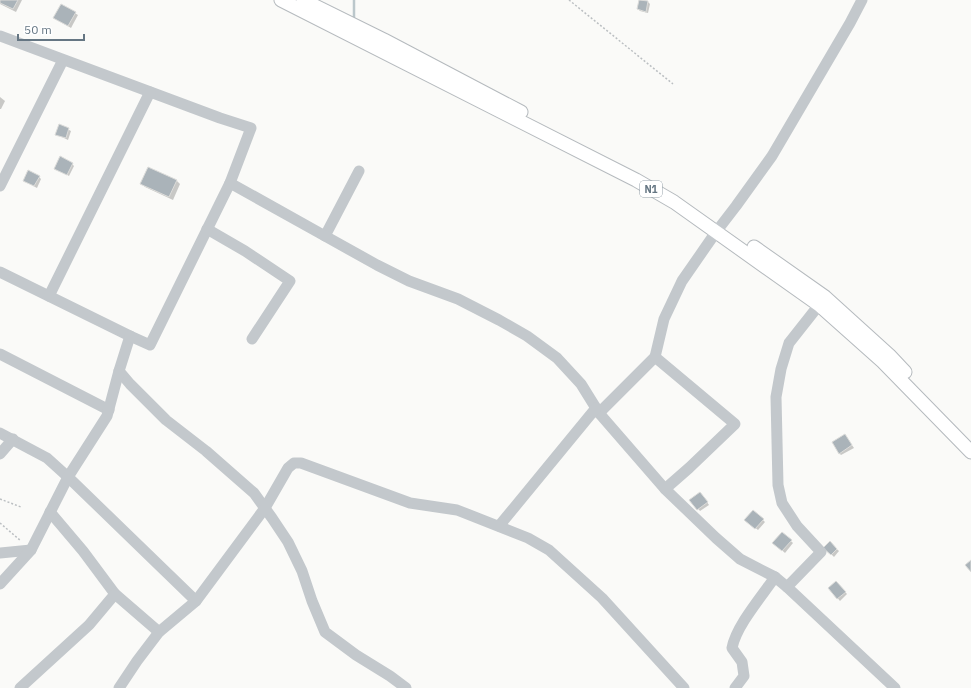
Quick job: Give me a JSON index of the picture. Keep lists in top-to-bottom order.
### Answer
{
  "streets": {
    "main road": ["N1"]
  },
  "scale_bar": "50 m"
}
